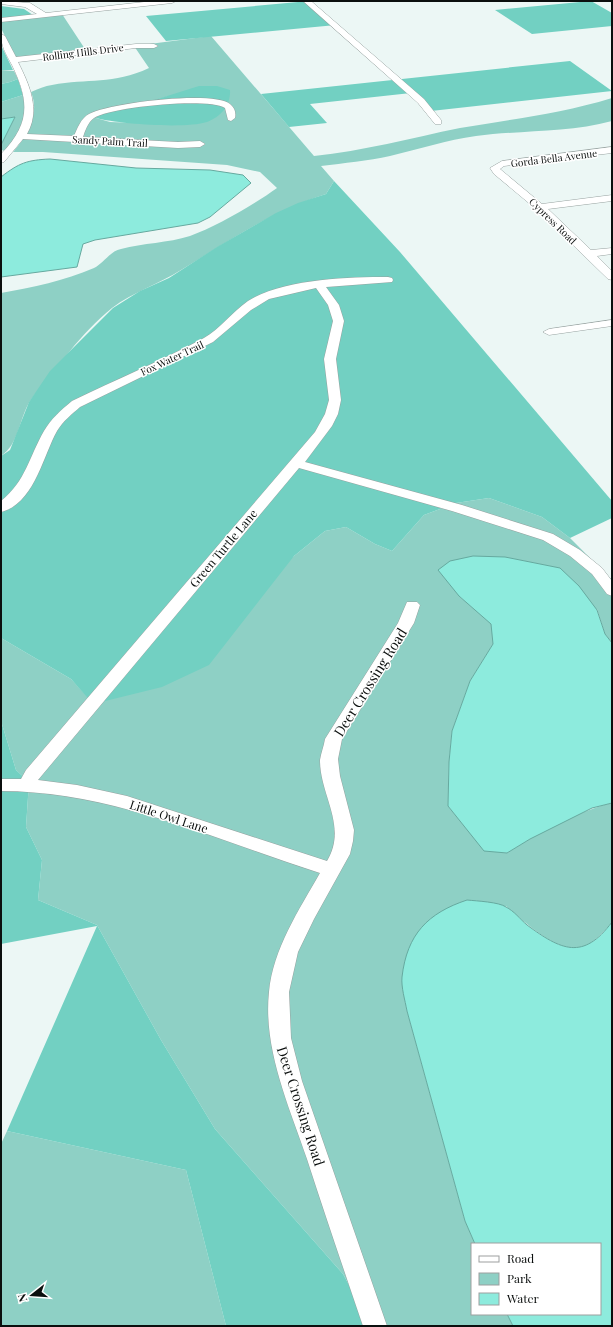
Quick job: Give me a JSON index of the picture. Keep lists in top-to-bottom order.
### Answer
{
  "streets": {
    "street": [
      "Rolling Hills Drive",
      "Sandy Palm Trail",
      "Gorda Bella Avenue",
      "Cypress Road",
      "Fox Water Trail",
      "Green Turtle Lane",
      "Deer Crossing Road",
      "Little Owl Lane"
    ]
  },
  "crossings": [
    ["Gorda Bella Avenue", "Cypress Road"],
    ["Fox Water Trail", "Green Turtle Lane"],
    ["Green Turtle Lane", "Little Owl Lane"],
    ["Deer Crossing Road", "Little Owl Lane"]
  ],
  "legend": ["Road", "Park", "Water"],
  "north": "left"
}
